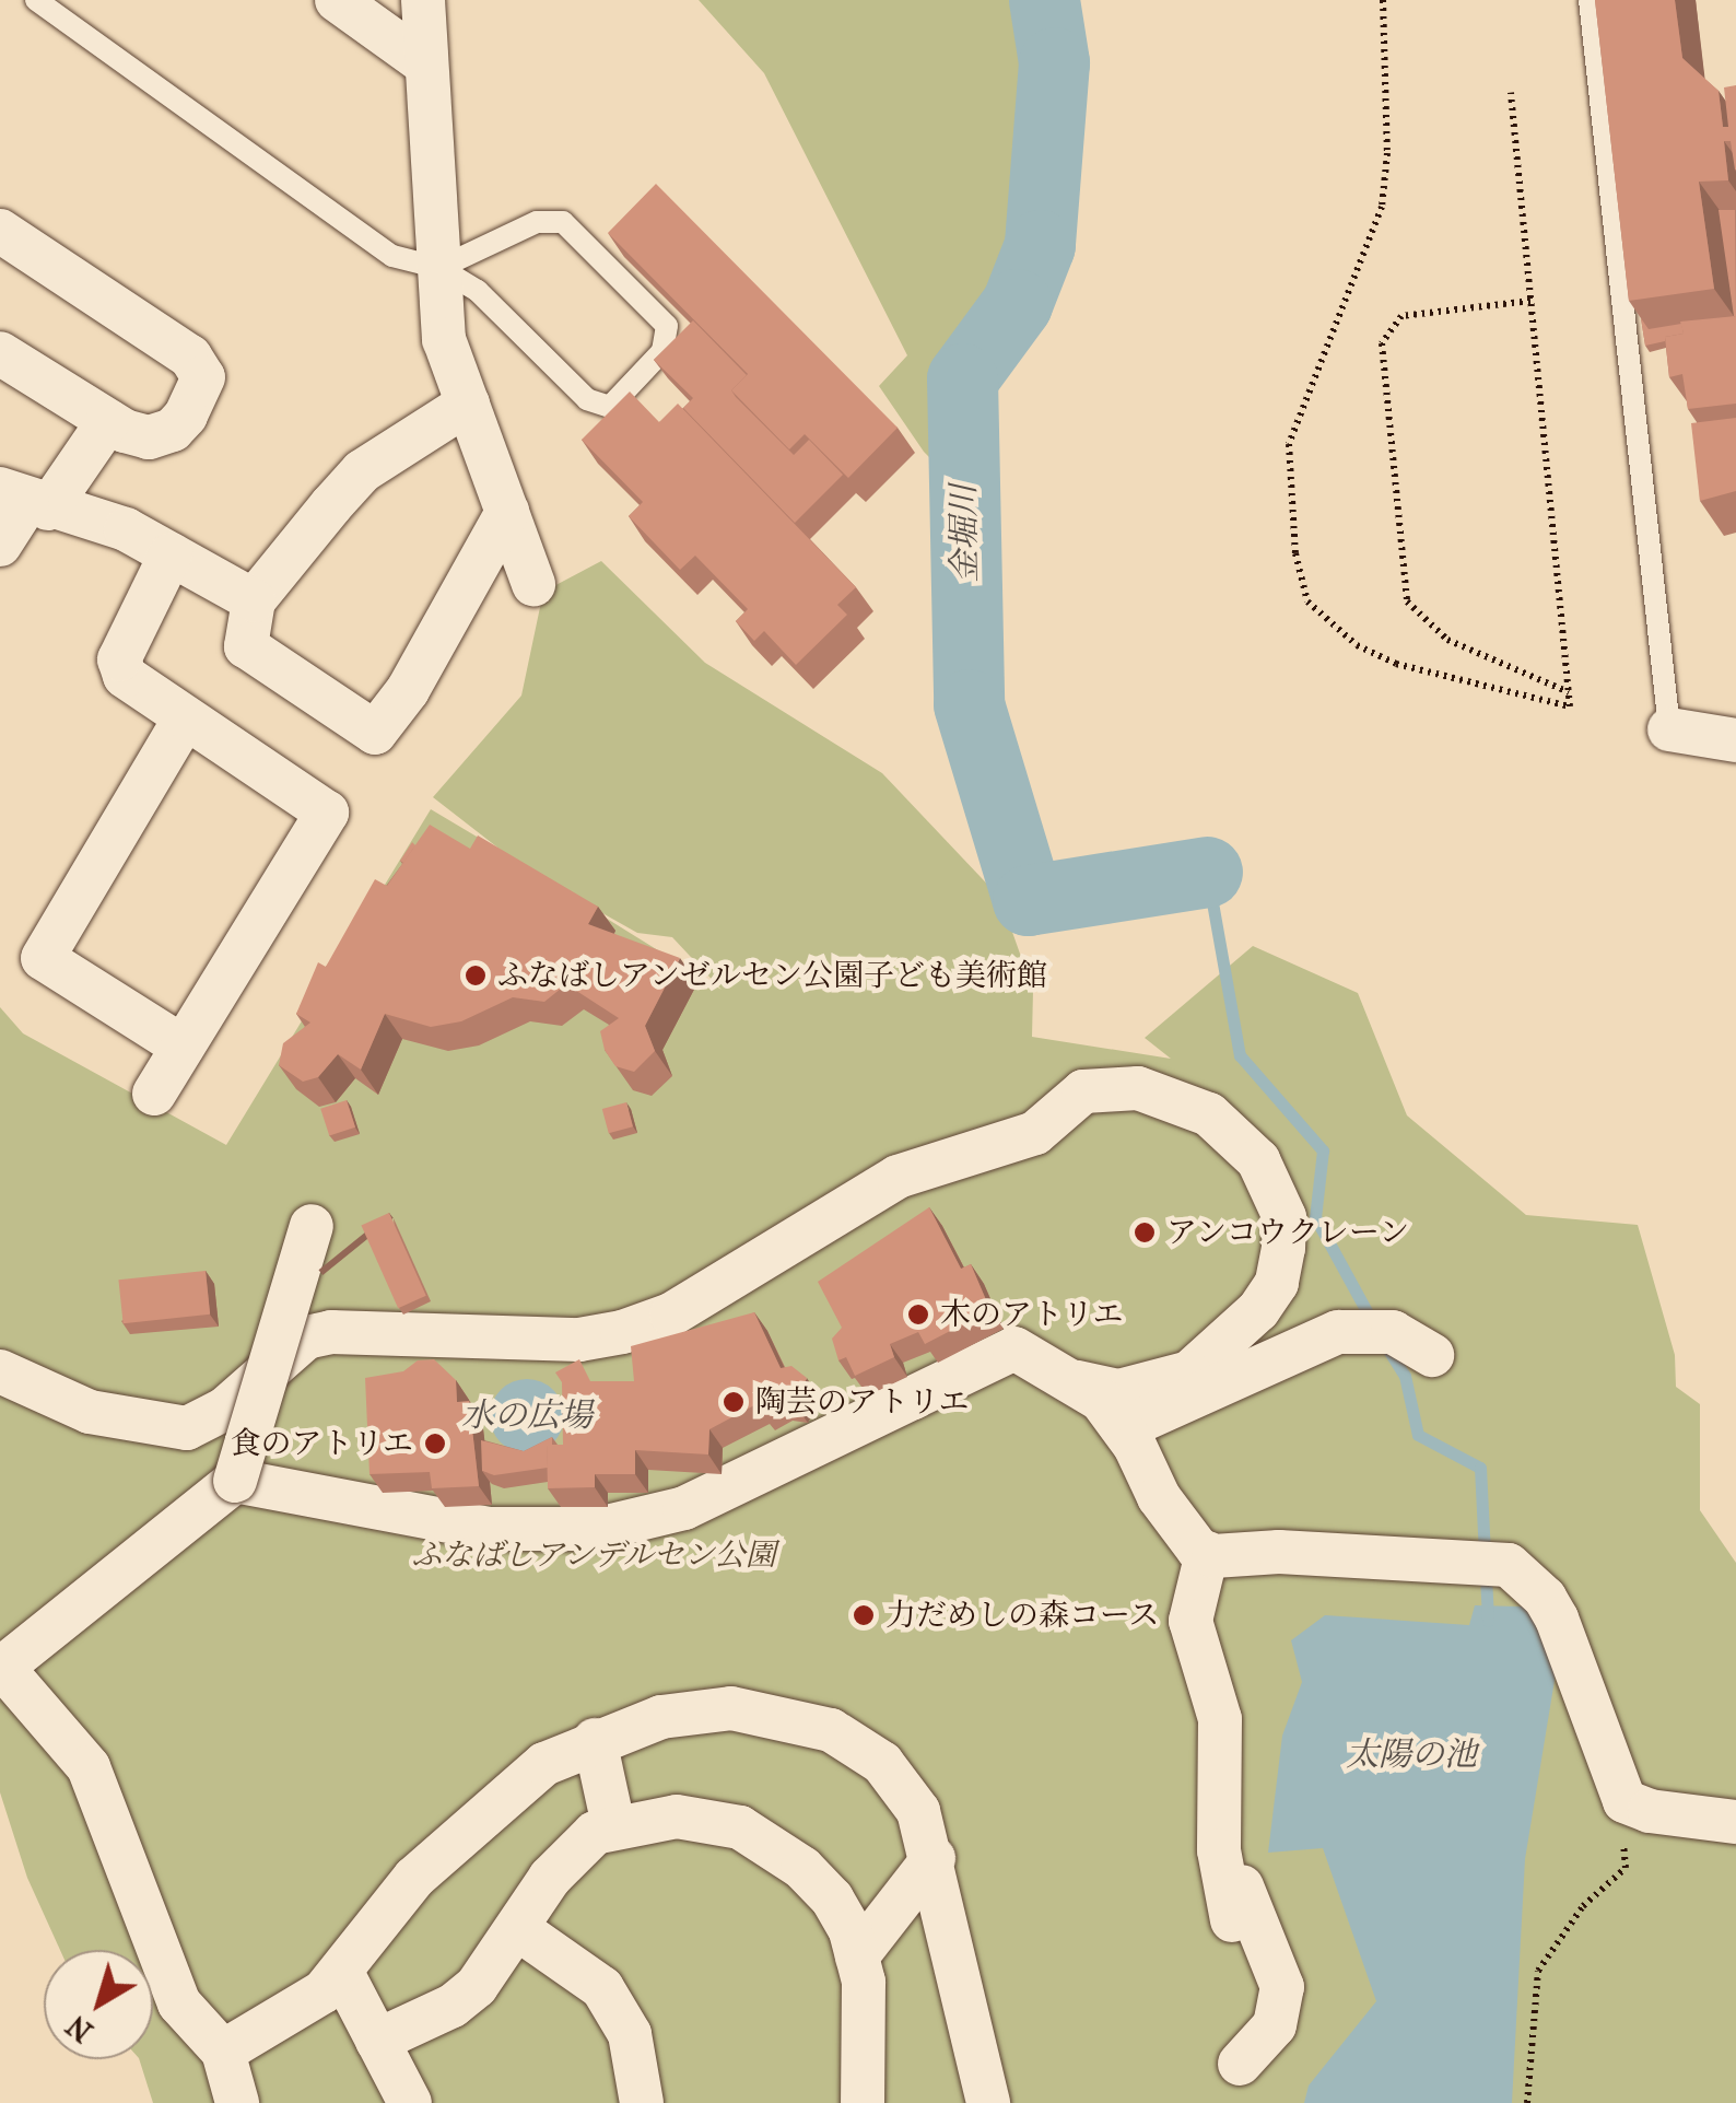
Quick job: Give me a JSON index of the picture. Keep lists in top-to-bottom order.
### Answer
{
  "water": ["金堀川", "水の広場", "太陽の池"],
  "parks": ["ふなばしアンデルセン公園"],
  "places": [
    "ふなばしアンゼルセン公園子ども美術館",
    "アンコウクレーン",
    "木のアトリエ",
    "陶芸のアトリエ",
    "食のアトリエ",
    "力だめしの森コース"
  ],
  "north": "bottom left"
}
